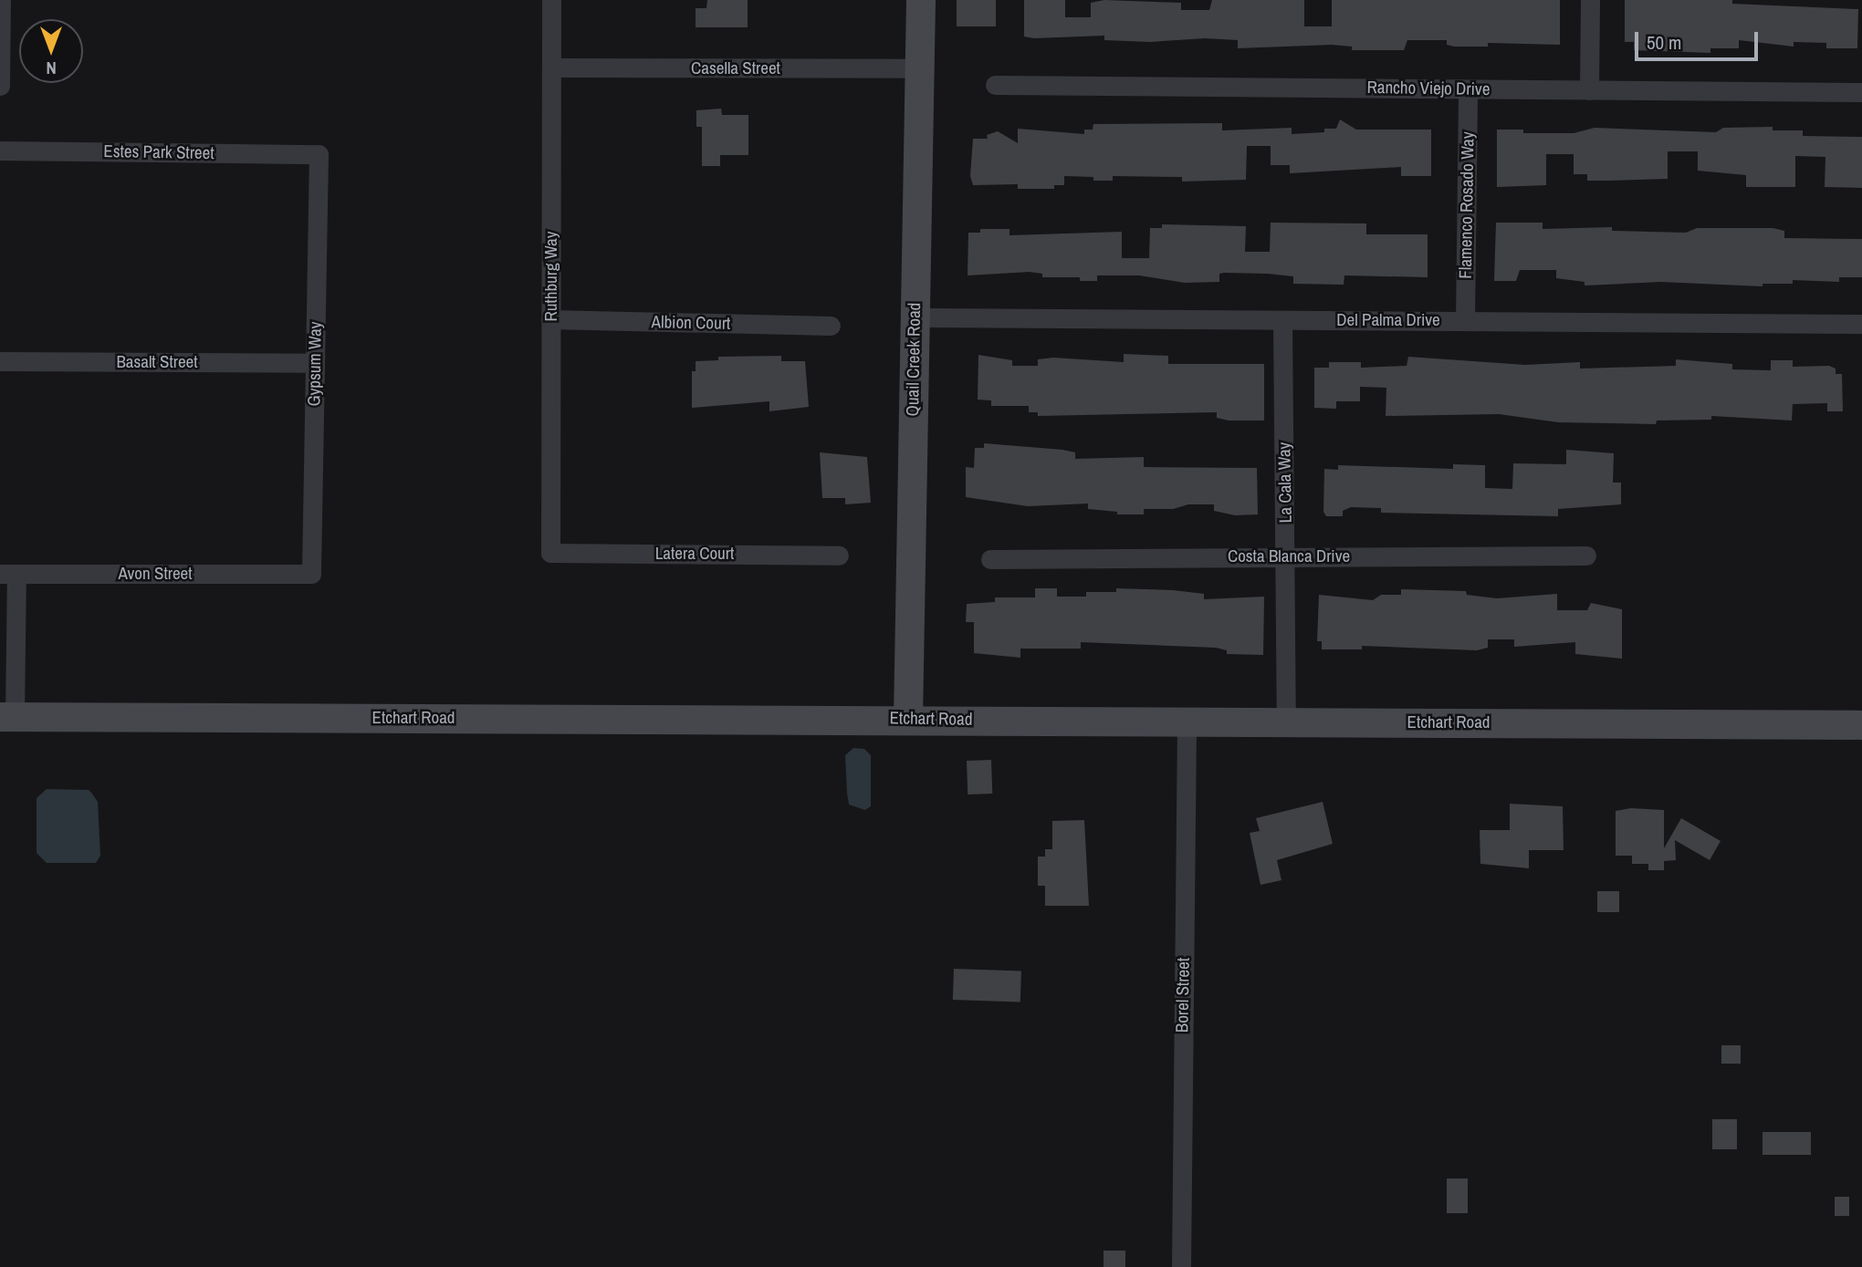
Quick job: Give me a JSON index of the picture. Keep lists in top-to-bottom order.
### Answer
{
  "streets": {
    "street": [
      "Casella Street",
      "Rancho Viejo Drive",
      "Estes Park Street",
      "Flamenco Rosado Way",
      "Ruthburg Way",
      "Del Palma Drive",
      "Albion Court",
      "Quail Creek Road",
      "Basalt Street",
      "Gypsum Way",
      "La Cala Way",
      "Latera Court",
      "Costa Blanca Drive",
      "Avon Street",
      "Etchart Road",
      "Borel Street"
    ]
  },
  "crossings": [
    ["Casella Street", "Ruthburg Way"],
    ["Casella Street", "Quail Creek Road"],
    ["Rancho Viejo Drive", "Flamenco Rosado Way"],
    ["Estes Park Street", "Gypsum Way"],
    ["Flamenco Rosado Way", "Del Palma Drive"],
    ["Ruthburg Way", "Albion Court"],
    ["Ruthburg Way", "Latera Court"],
    ["Del Palma Drive", "Quail Creek Road"],
    ["Del Palma Drive", "La Cala Way"],
    ["Quail Creek Road", "Etchart Road"],
    ["Basalt Street", "Gypsum Way"],
    ["Gypsum Way", "Avon Street"],
    ["La Cala Way", "Costa Blanca Drive"],
    ["La Cala Way", "Etchart Road"],
    ["Etchart Road", "Borel Street"]
  ],
  "scale_bar": "50 m",
  "north": "bottom"
}
